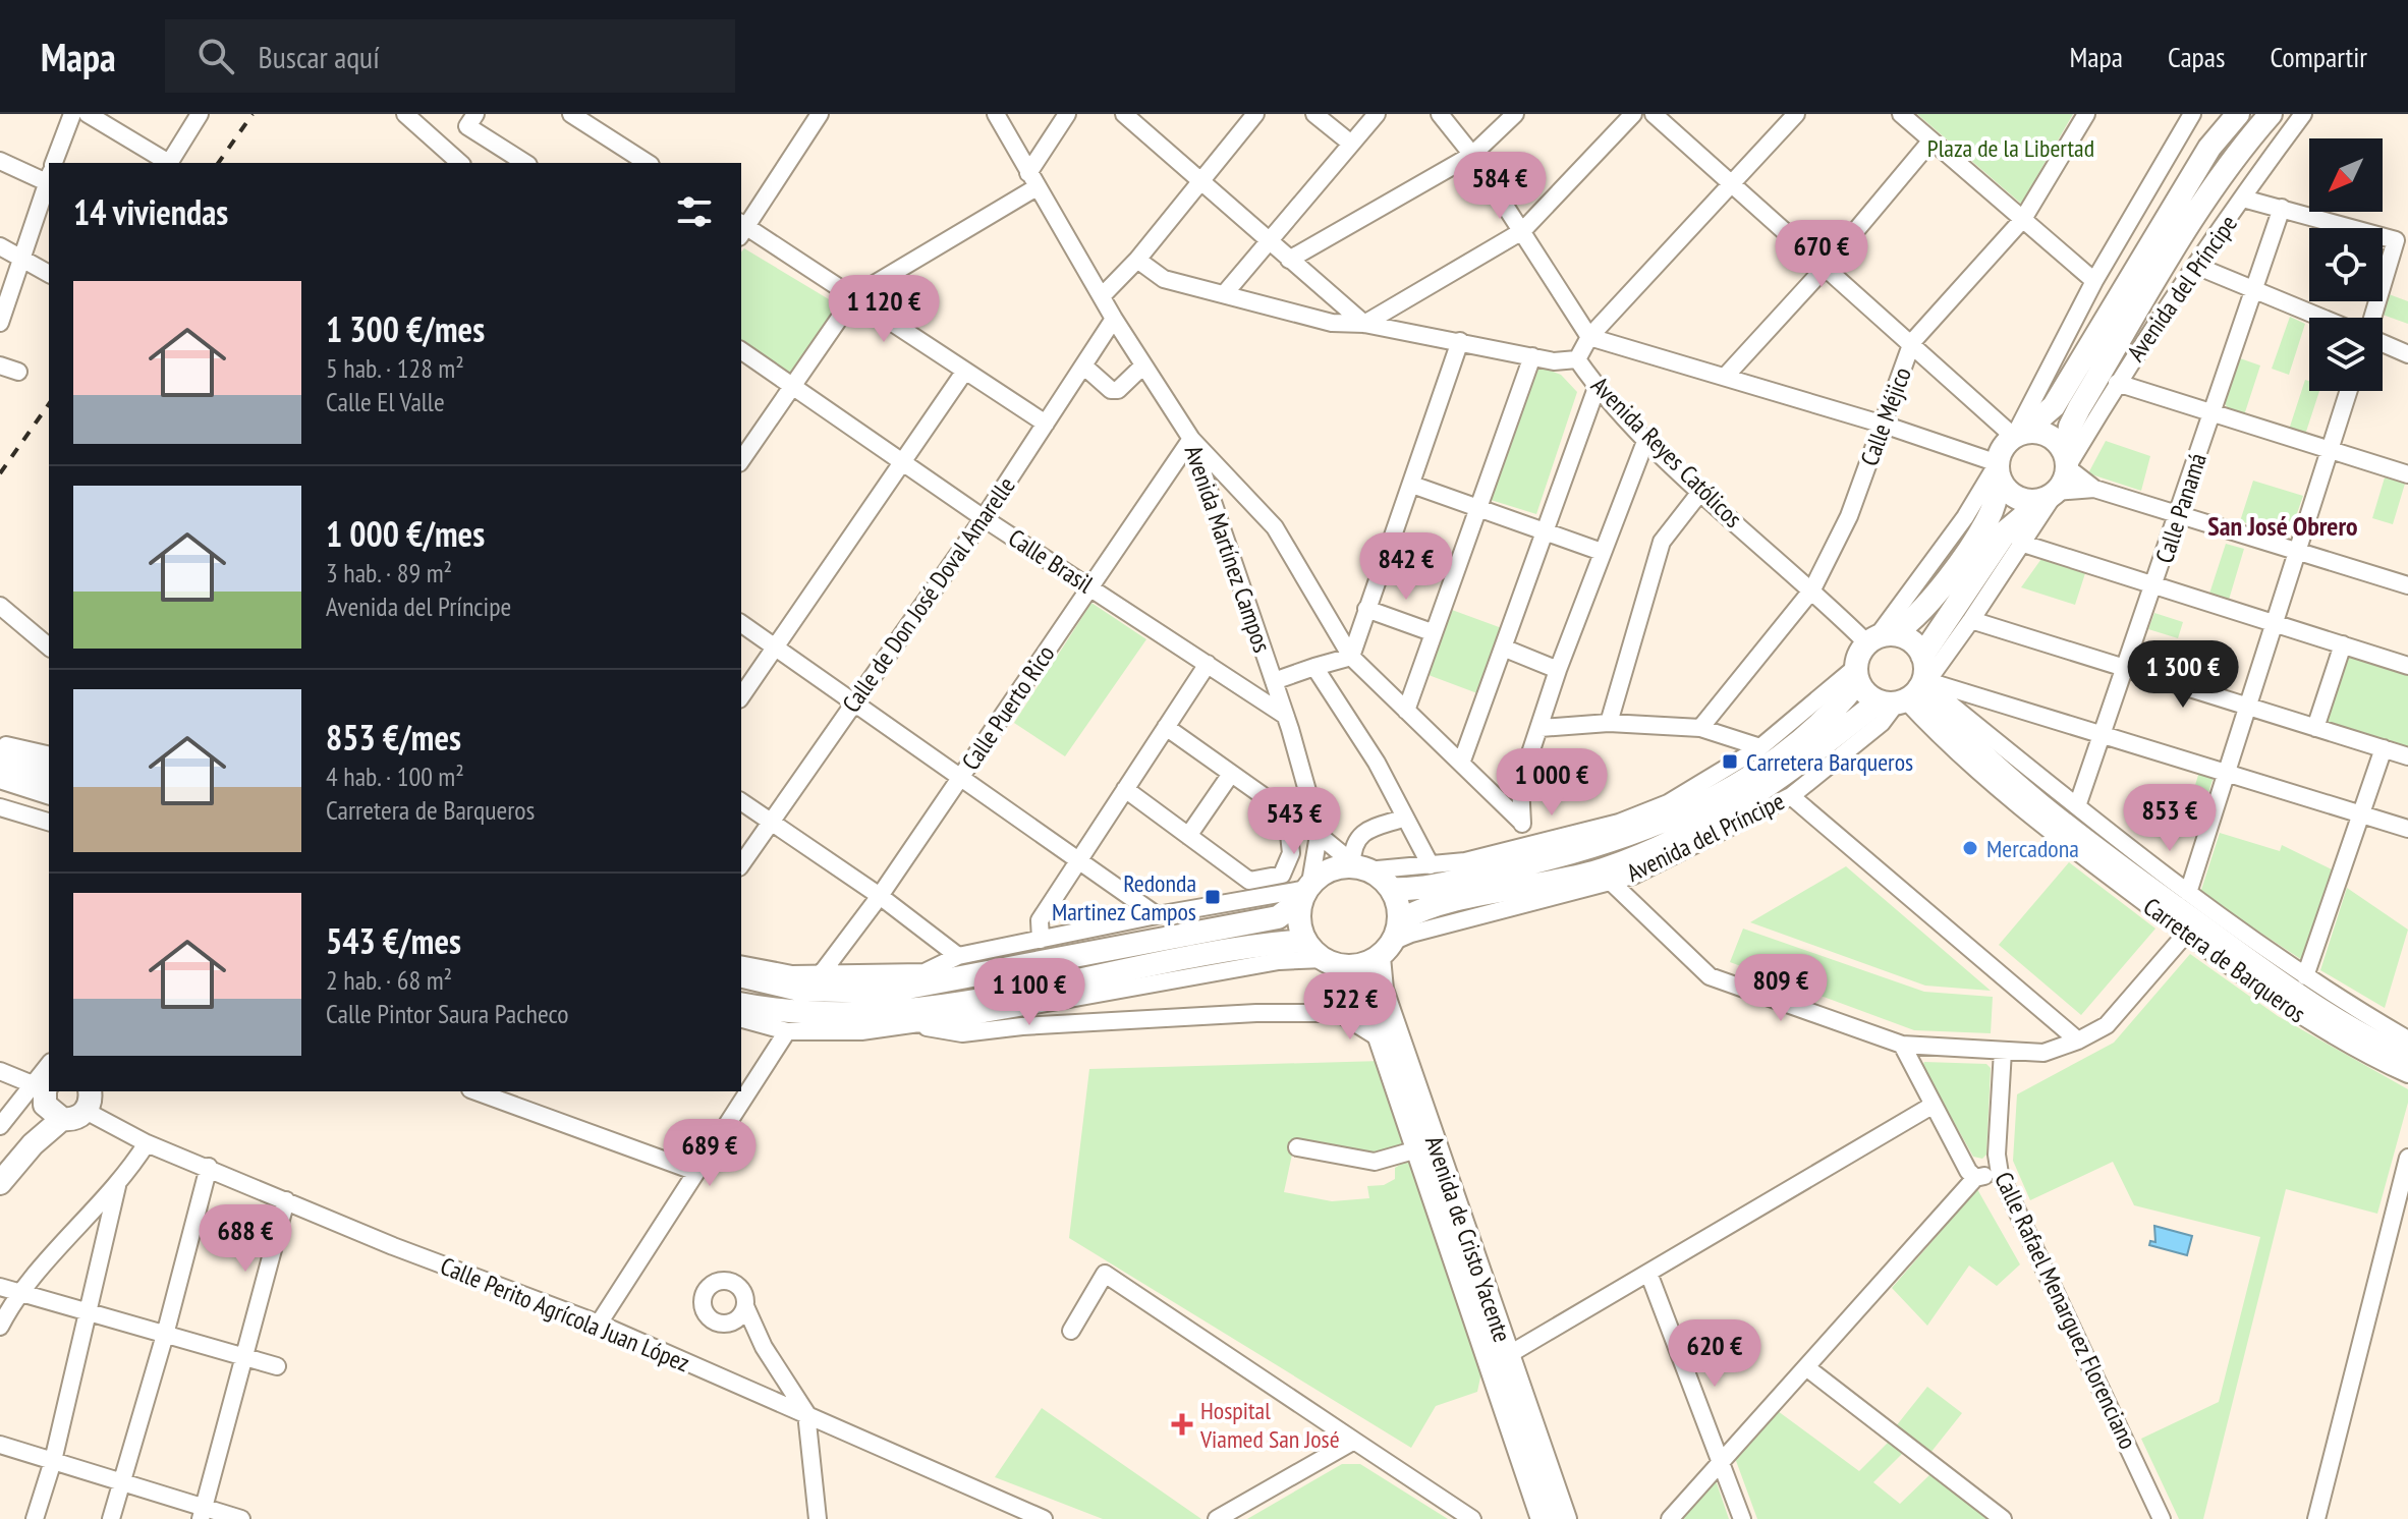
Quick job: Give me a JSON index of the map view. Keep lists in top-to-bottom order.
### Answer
{
  "streets": {
    "main road": ["Avenida del Príncipe", "Carretera de Barqueros", "Avenida de Cristo Yacente"],
    "street": [
      "Calle Méjico",
      "Avenida Reyes Católicos",
      "Calle Panamá",
      "Avenida Martínez Campos",
      "Calle Brasil",
      "Calle de Don José Doval Amarelle",
      "Calle Puerto Rico",
      "Calle Rafael Menarguez Florenciano",
      "Calle Perito Agrícola Juan López"
    ]
  },
  "crossings": [
    ["Avenida del Príncipe", "Avenida Martínez Campos"],
    ["Avenida del Príncipe", "Carretera de Barqueros"],
    ["Avenida del Príncipe", "Avenida de Cristo Yacente"],
    ["Calle Méjico", "Avenida Reyes Católicos"],
    ["Calle Panamá", "Carretera de Barqueros"],
    ["Avenida Martínez Campos", "Calle Brasil"],
    ["Avenida Martínez Campos", "Calle de Don José Doval Amarelle"],
    ["Avenida Martínez Campos", "Calle Puerto Rico"],
    ["Avenida Martínez Campos", "Avenida de Cristo Yacente"],
    ["Calle Brasil", "Calle de Don José Doval Amarelle"],
    ["Calle Brasil", "Calle Puerto Rico"]
  ],
  "districts": ["San José Obrero"],
  "parks": ["Plaza de la Libertad"],
  "places": {
    "transit": ["Carretera Barqueros", "Redonda Martinez Campos"],
    "other": ["Mercadona"],
    "health": ["Hospital Viamed San José"]
  },
  "north": "bottom left",
  "page": {
    "header": "Mapa",
    "search": "Buscar aquí",
    "nav": ["Mapa", "Capas", "Compartir"],
    "price": [
      "584 €",
      "670 €",
      "1 120 €",
      "842 €",
      "1 300 €",
      "1 000 €",
      "853 €",
      "543 €",
      "809 €",
      "1 100 €",
      "522 €",
      "689 €",
      "688 €",
      "620 €"
    ],
    "heading": "14 viviendas",
    "list": [
      {
        "name": "1 300 €/mes",
        "note": "5 hab. · 128 m² · Calle El Valle"
      },
      {
        "name": "1 000 €/mes",
        "note": "3 hab. · 89 m² · Avenida del Príncipe"
      },
      {
        "name": "853 €/mes",
        "note": "4 hab. · 100 m² · Carretera de Barqueros"
      },
      {
        "name": "543 €/mes",
        "note": "2 hab. · 68 m² · Calle Pintor Saura Pacheco"
      }
    ]
  }
}
